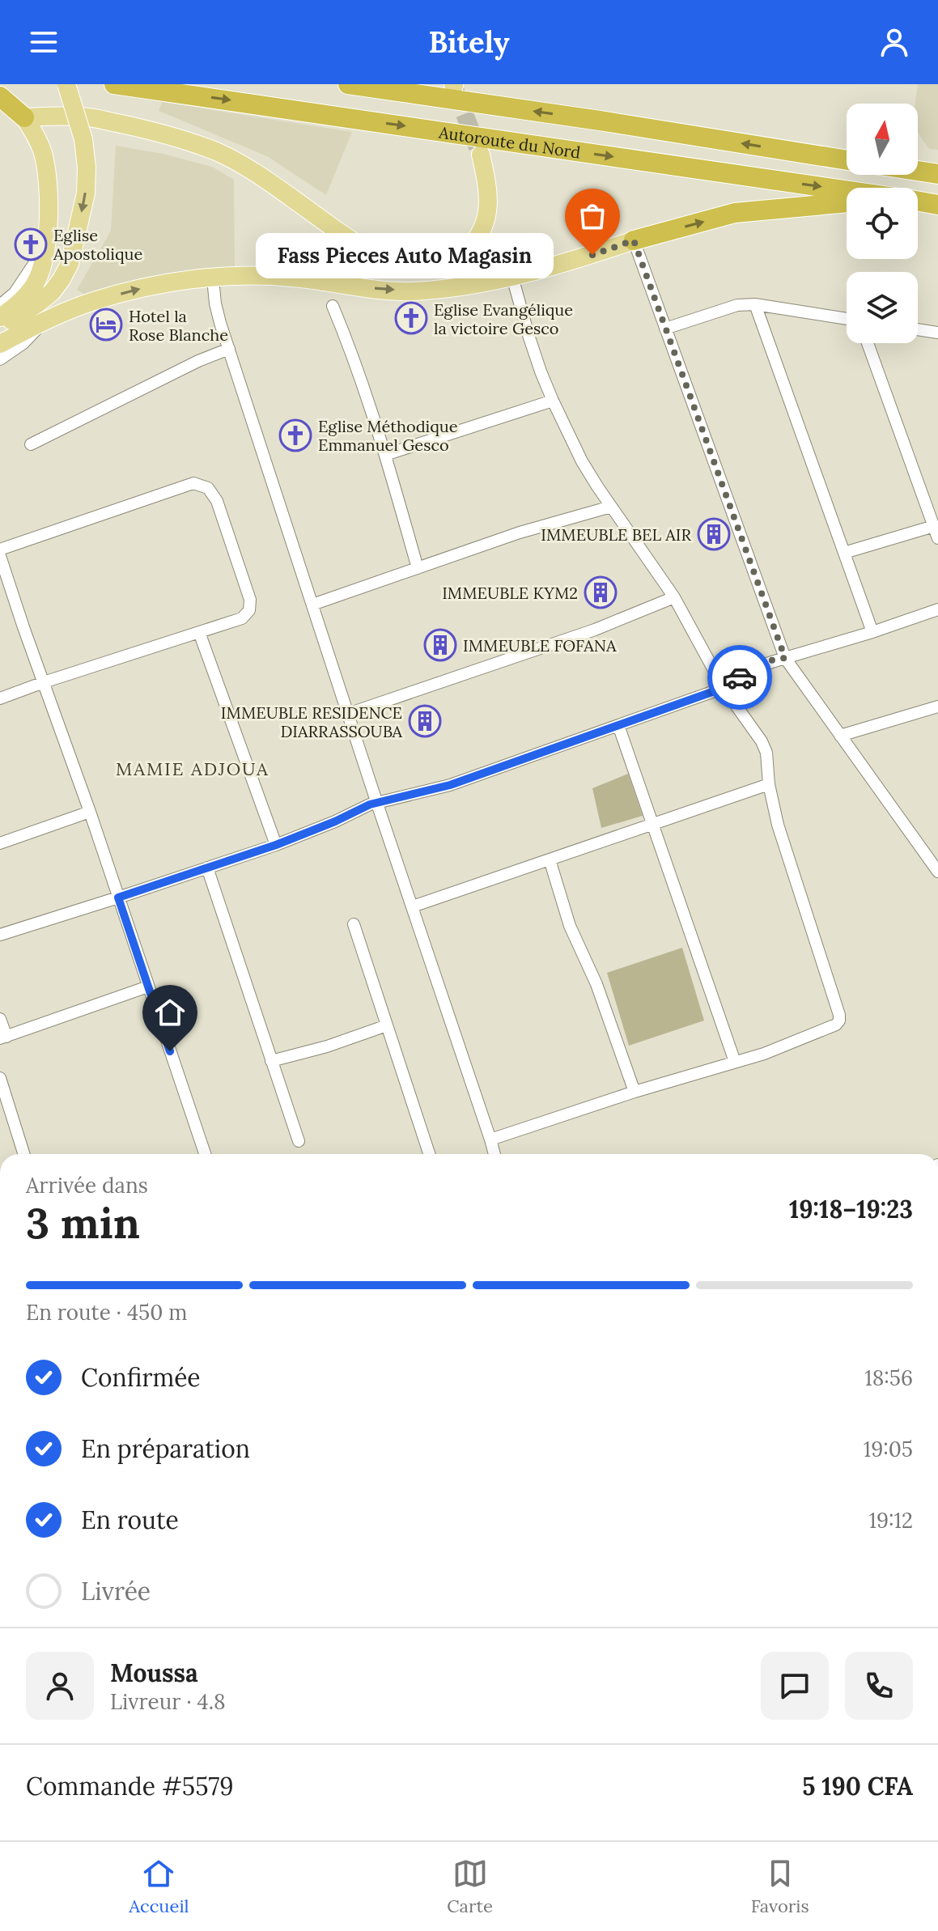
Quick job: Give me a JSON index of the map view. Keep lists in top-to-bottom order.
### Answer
{
  "streets": {
    "highway": ["Autoroute du Nord"]
  },
  "districts": ["MAMIE ADJOUA"],
  "places": {
    "church": ["Eglise Apostolique", "Eglise Evangélique la victoire Gesco", "Eglise Méthodique Emmanuel Gesco"],
    "other": ["Fass Pieces Auto Magasin"],
    "hotel": ["Hotel la Rose Blanche"],
    "building": [
      "IMMEUBLE BEL AIR",
      "IMMEUBLE KYM2",
      "IMMEUBLE FOFANA",
      "IMMEUBLE RESIDENCE DIARRASSOUBA"
    ]
  },
  "north": "top",
  "page": {
    "header": "Bitely",
    "bubble": "Fass Pieces Auto Magasin",
    "heading": ["3 min", "Arrivée dans", "19:18–19:23"],
    "panel": [
      "Moussa",
      "Livreur · 4.8",
      "Commande #5579",
      "5 190 CFA"
    ],
    "bar": "En route · 450 m",
    "list": [
      ["Confirmée", "18:56"],
      ["En préparation", "19:05"],
      ["En route", "19:12"],
      "Livrée"
    ],
    "tabs": ["Accueil", "Carte", "Favoris"]
  }
}
